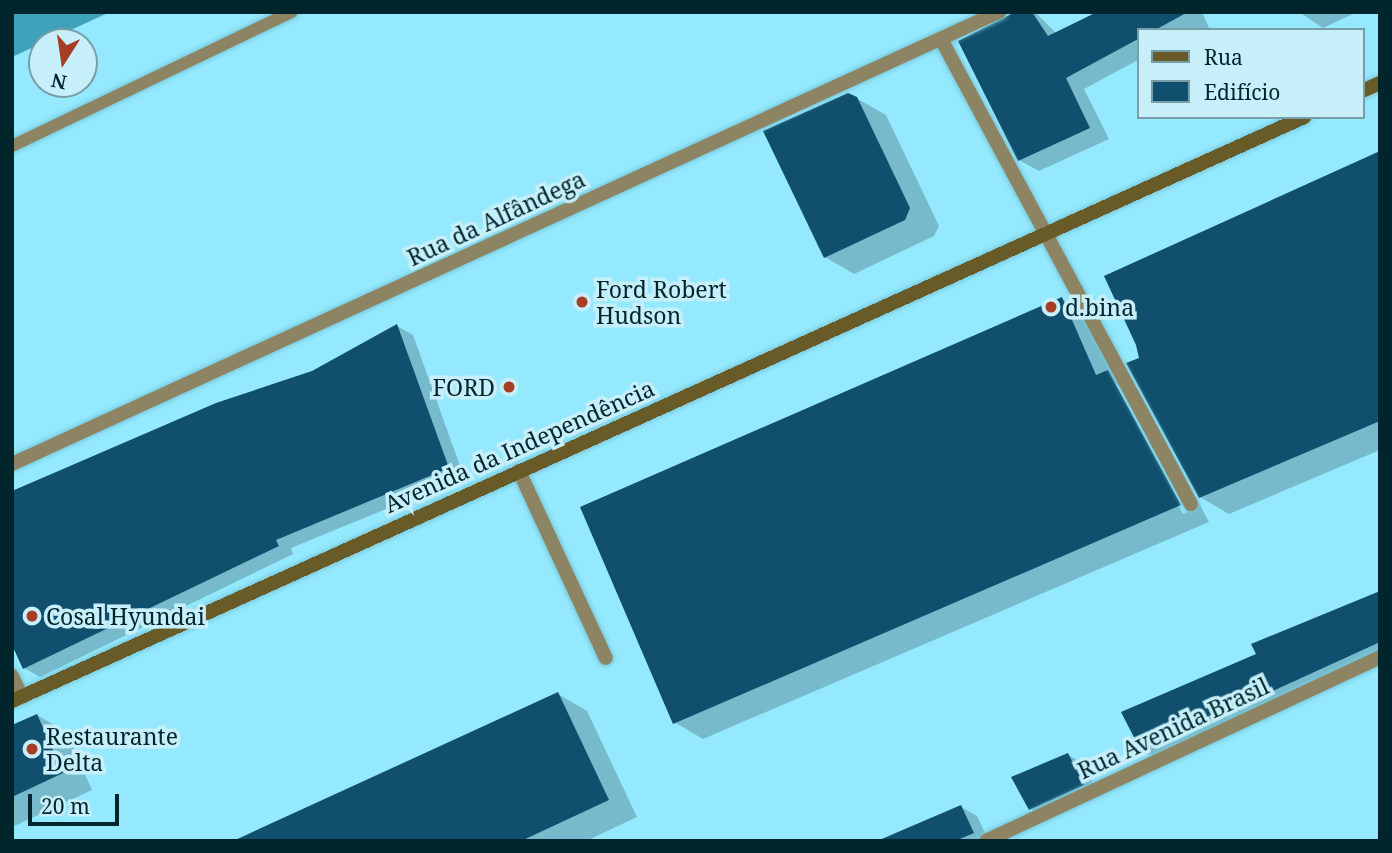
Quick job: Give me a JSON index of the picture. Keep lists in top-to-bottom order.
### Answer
{
  "streets": {
    "street": ["Rua da Alfândega", "Avenida da Independência", "Rua Avenida Brasil"]
  },
  "places": [
    "Ford Robert Hudson",
    "d.bina",
    "FORD",
    "Cosal Hyundai",
    "Restaurante Delta"
  ],
  "legend": ["Rua", "Edifício"],
  "scale_bar": "20 m",
  "north": "bottom"
}
